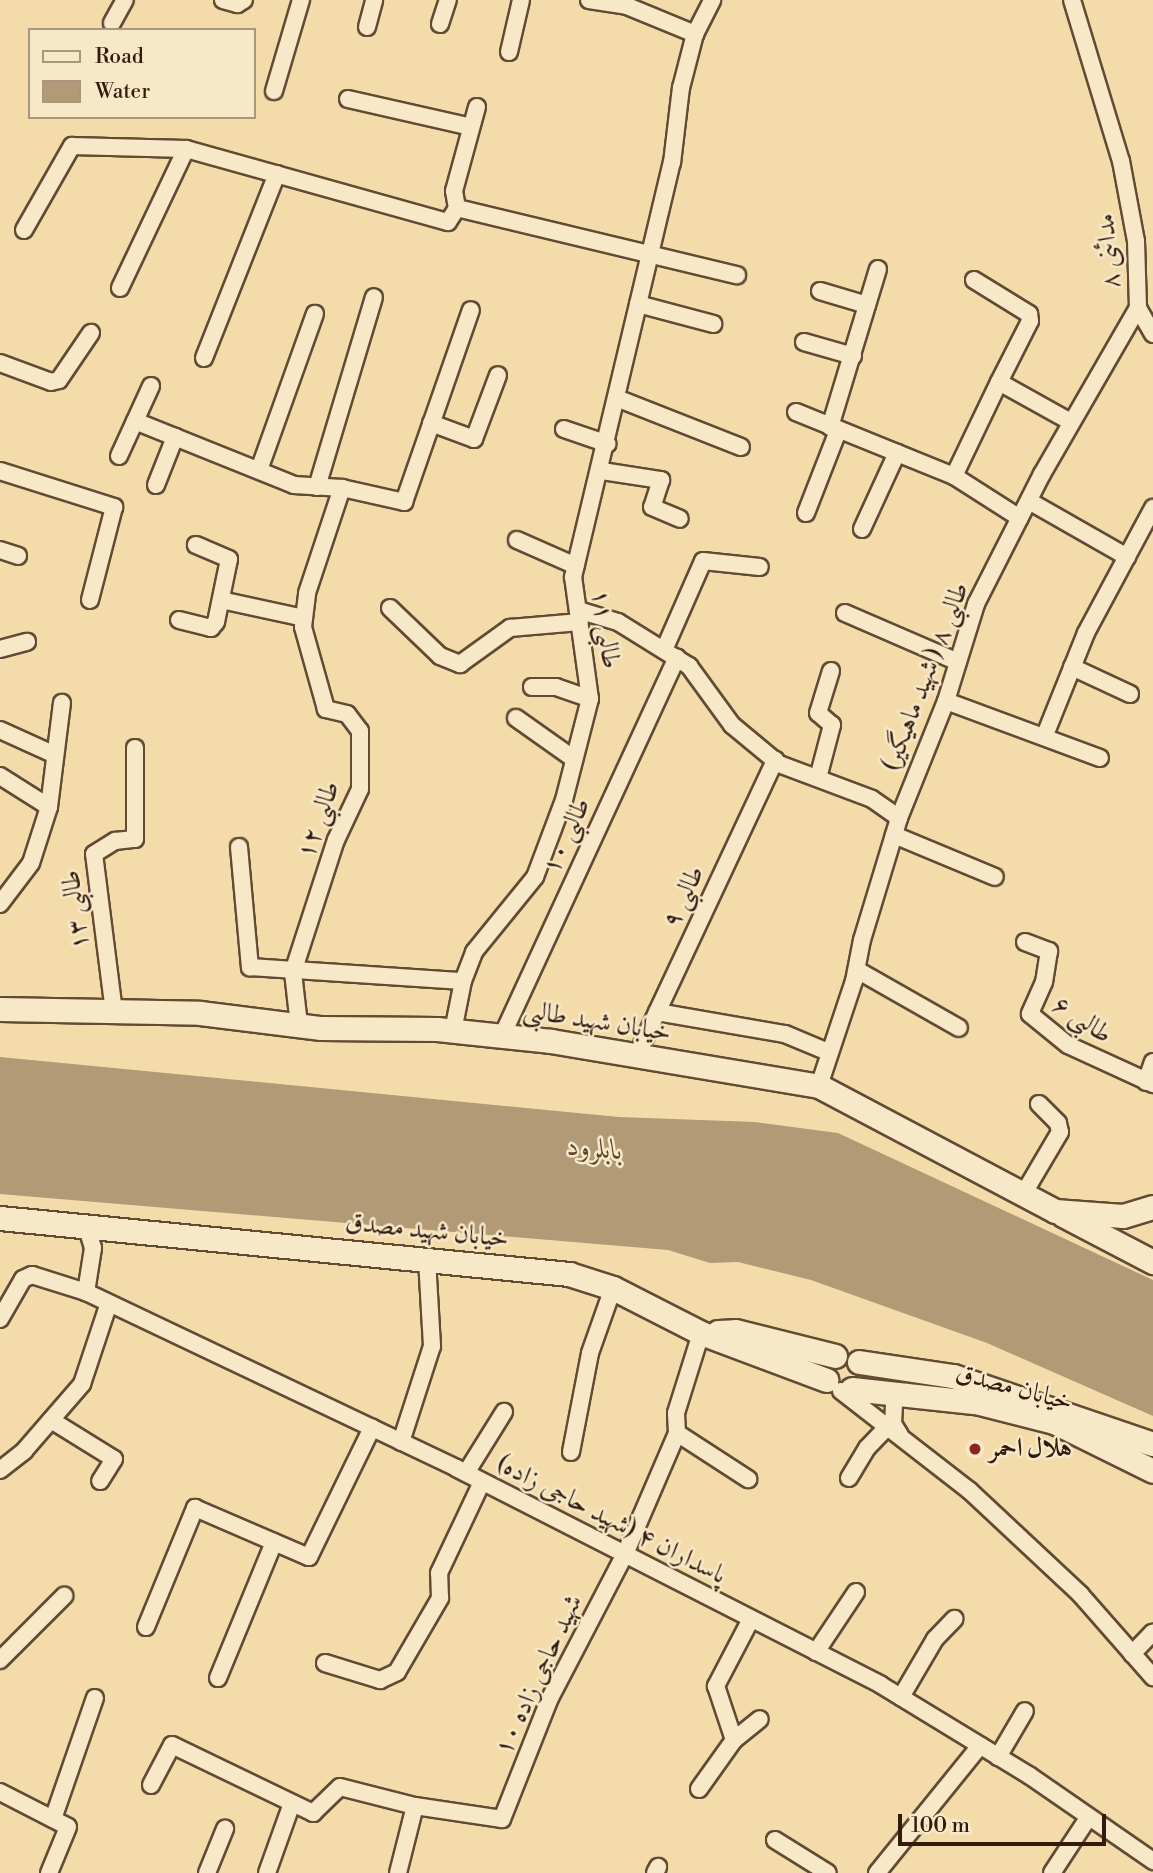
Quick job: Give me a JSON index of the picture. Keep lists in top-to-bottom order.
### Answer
{
  "streets": {
    "street": [
      "مدائنی ۸",
      "طالبی ۱۱",
      "طالبی ۸ ( شهید ماهیگیر)",
      "طالبی ۱۲",
      "طالبی ۱۰",
      "طالبی ۹",
      "طالبی ۱۳",
      "طالبی ۶",
      "خیابان شهید طالبی",
      "خیابان شهید مصدق",
      "خیابان مصدق",
      "پاسداران ۴ (شهید حاجی زاده)",
      "شهید حاجی زاده ۱۰"
    ]
  },
  "crossings": [
    ["مدائنی ۸", "طالبی ۸ ( شهید ماهیگیر)"],
    ["طالبی ۱۱", "خیابان شهید طالبی"],
    ["طالبی ۸ ( شهید ماهیگیر)", "خیابان شهید طالبی"],
    ["طالبی ۱۲", "خیابان شهید طالبی"],
    ["طالبی ۱۰", "خیابان شهید طالبی"],
    ["طالبی ۹", "خیابان شهید طالبی"],
    ["طالبی ۱۳", "خیابان شهید طالبی"],
    ["خیابان شهید مصدق", "خیابان مصدق"],
    ["خیابان شهید مصدق", "شهید حاجی زاده ۱۰"],
    ["پاسداران ۴ (شهید حاجی زاده)", "شهید حاجی زاده ۱۰"]
  ],
  "water": ["بابلرود"],
  "places": ["هلال احمر"],
  "legend": ["Road", "Water"],
  "scale_bar": "100 m"
}
